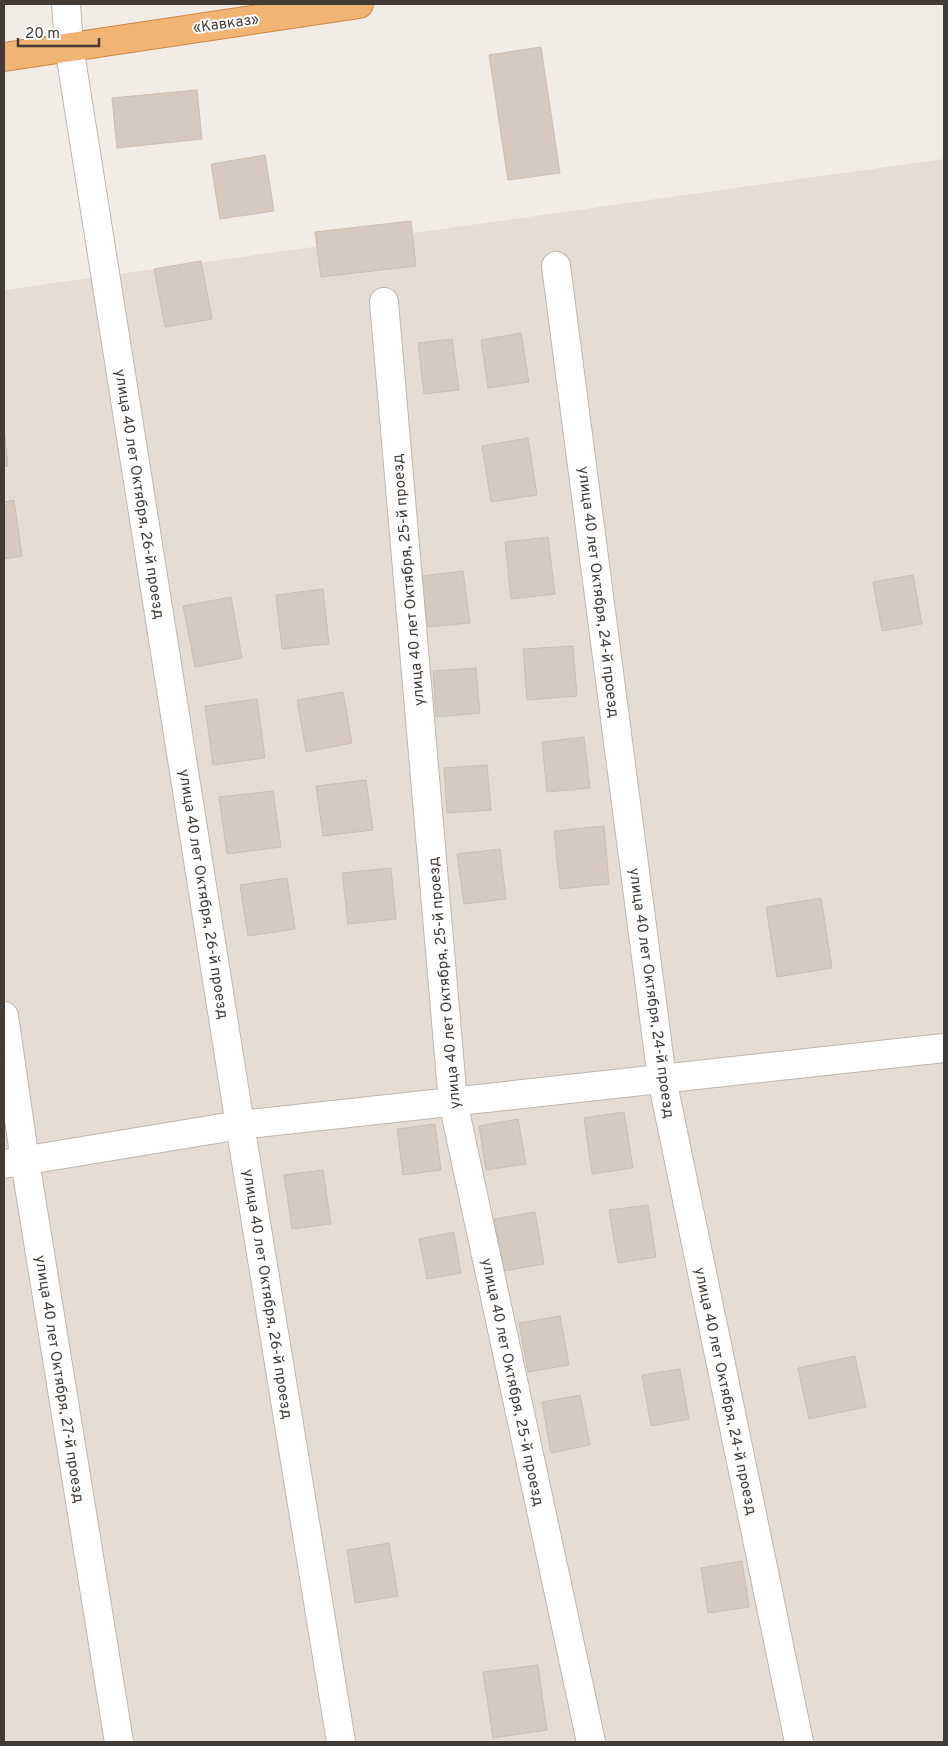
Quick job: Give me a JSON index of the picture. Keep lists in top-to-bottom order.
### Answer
{
  "streets": {
    "highway": ["«Кавказ»"],
    "street": [
      "улица 40 лет Октября, 26-й проезд",
      "улица 40 лет Октября, 25-й проезд",
      "улица 40 лет Октября, 24-й проезд",
      "улица 40 лет Октября, 27-й проезд"
    ]
  },
  "crossings": [
    ["«Кавказ»", "улица 40 лет Октября, 26-й проезд"]
  ],
  "scale_bar": "20 m"
}
